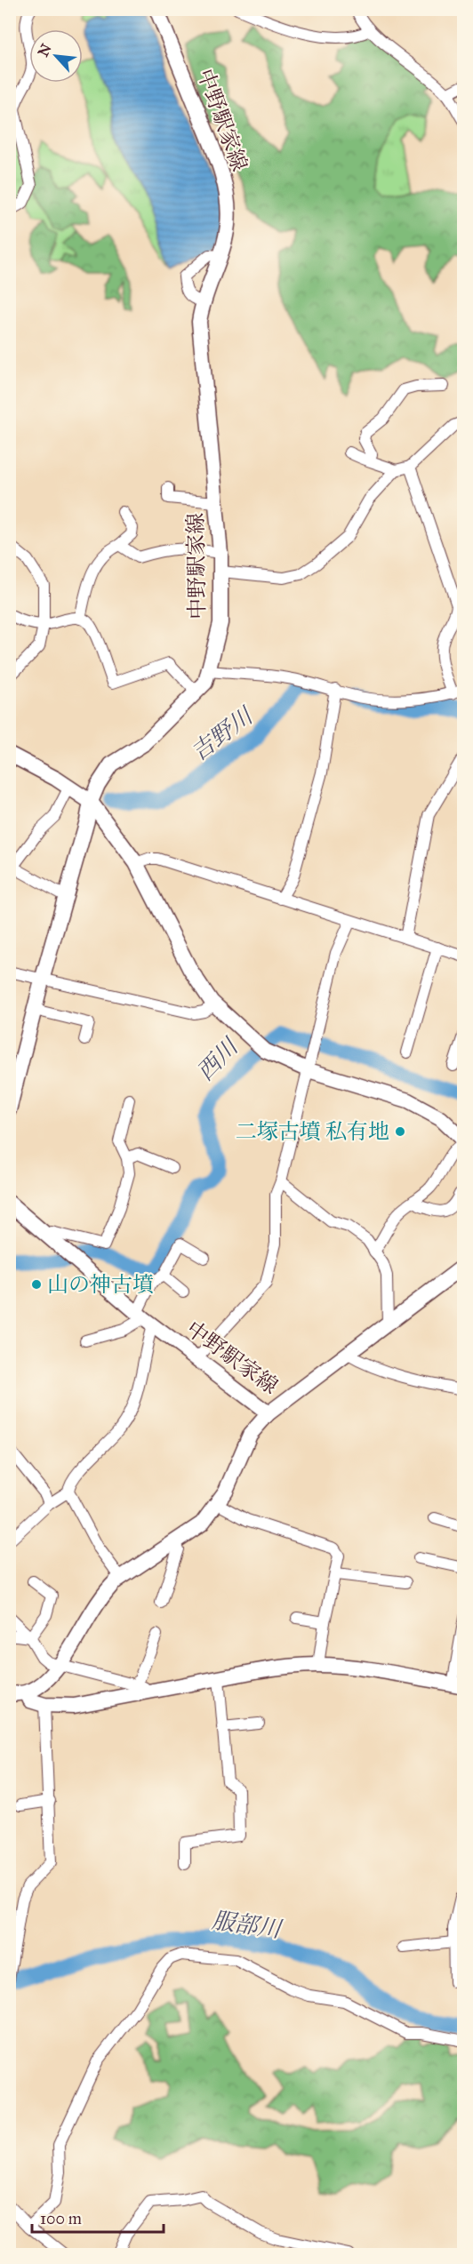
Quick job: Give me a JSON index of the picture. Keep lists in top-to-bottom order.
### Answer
{
  "streets": {
    "main road": ["中野駅家線"]
  },
  "water": ["吉野川", "西川", "服部川"],
  "places": ["二塚古墳 私有地", "山の神古墳"],
  "scale_bar": "100 m",
  "north": "top left"
}
